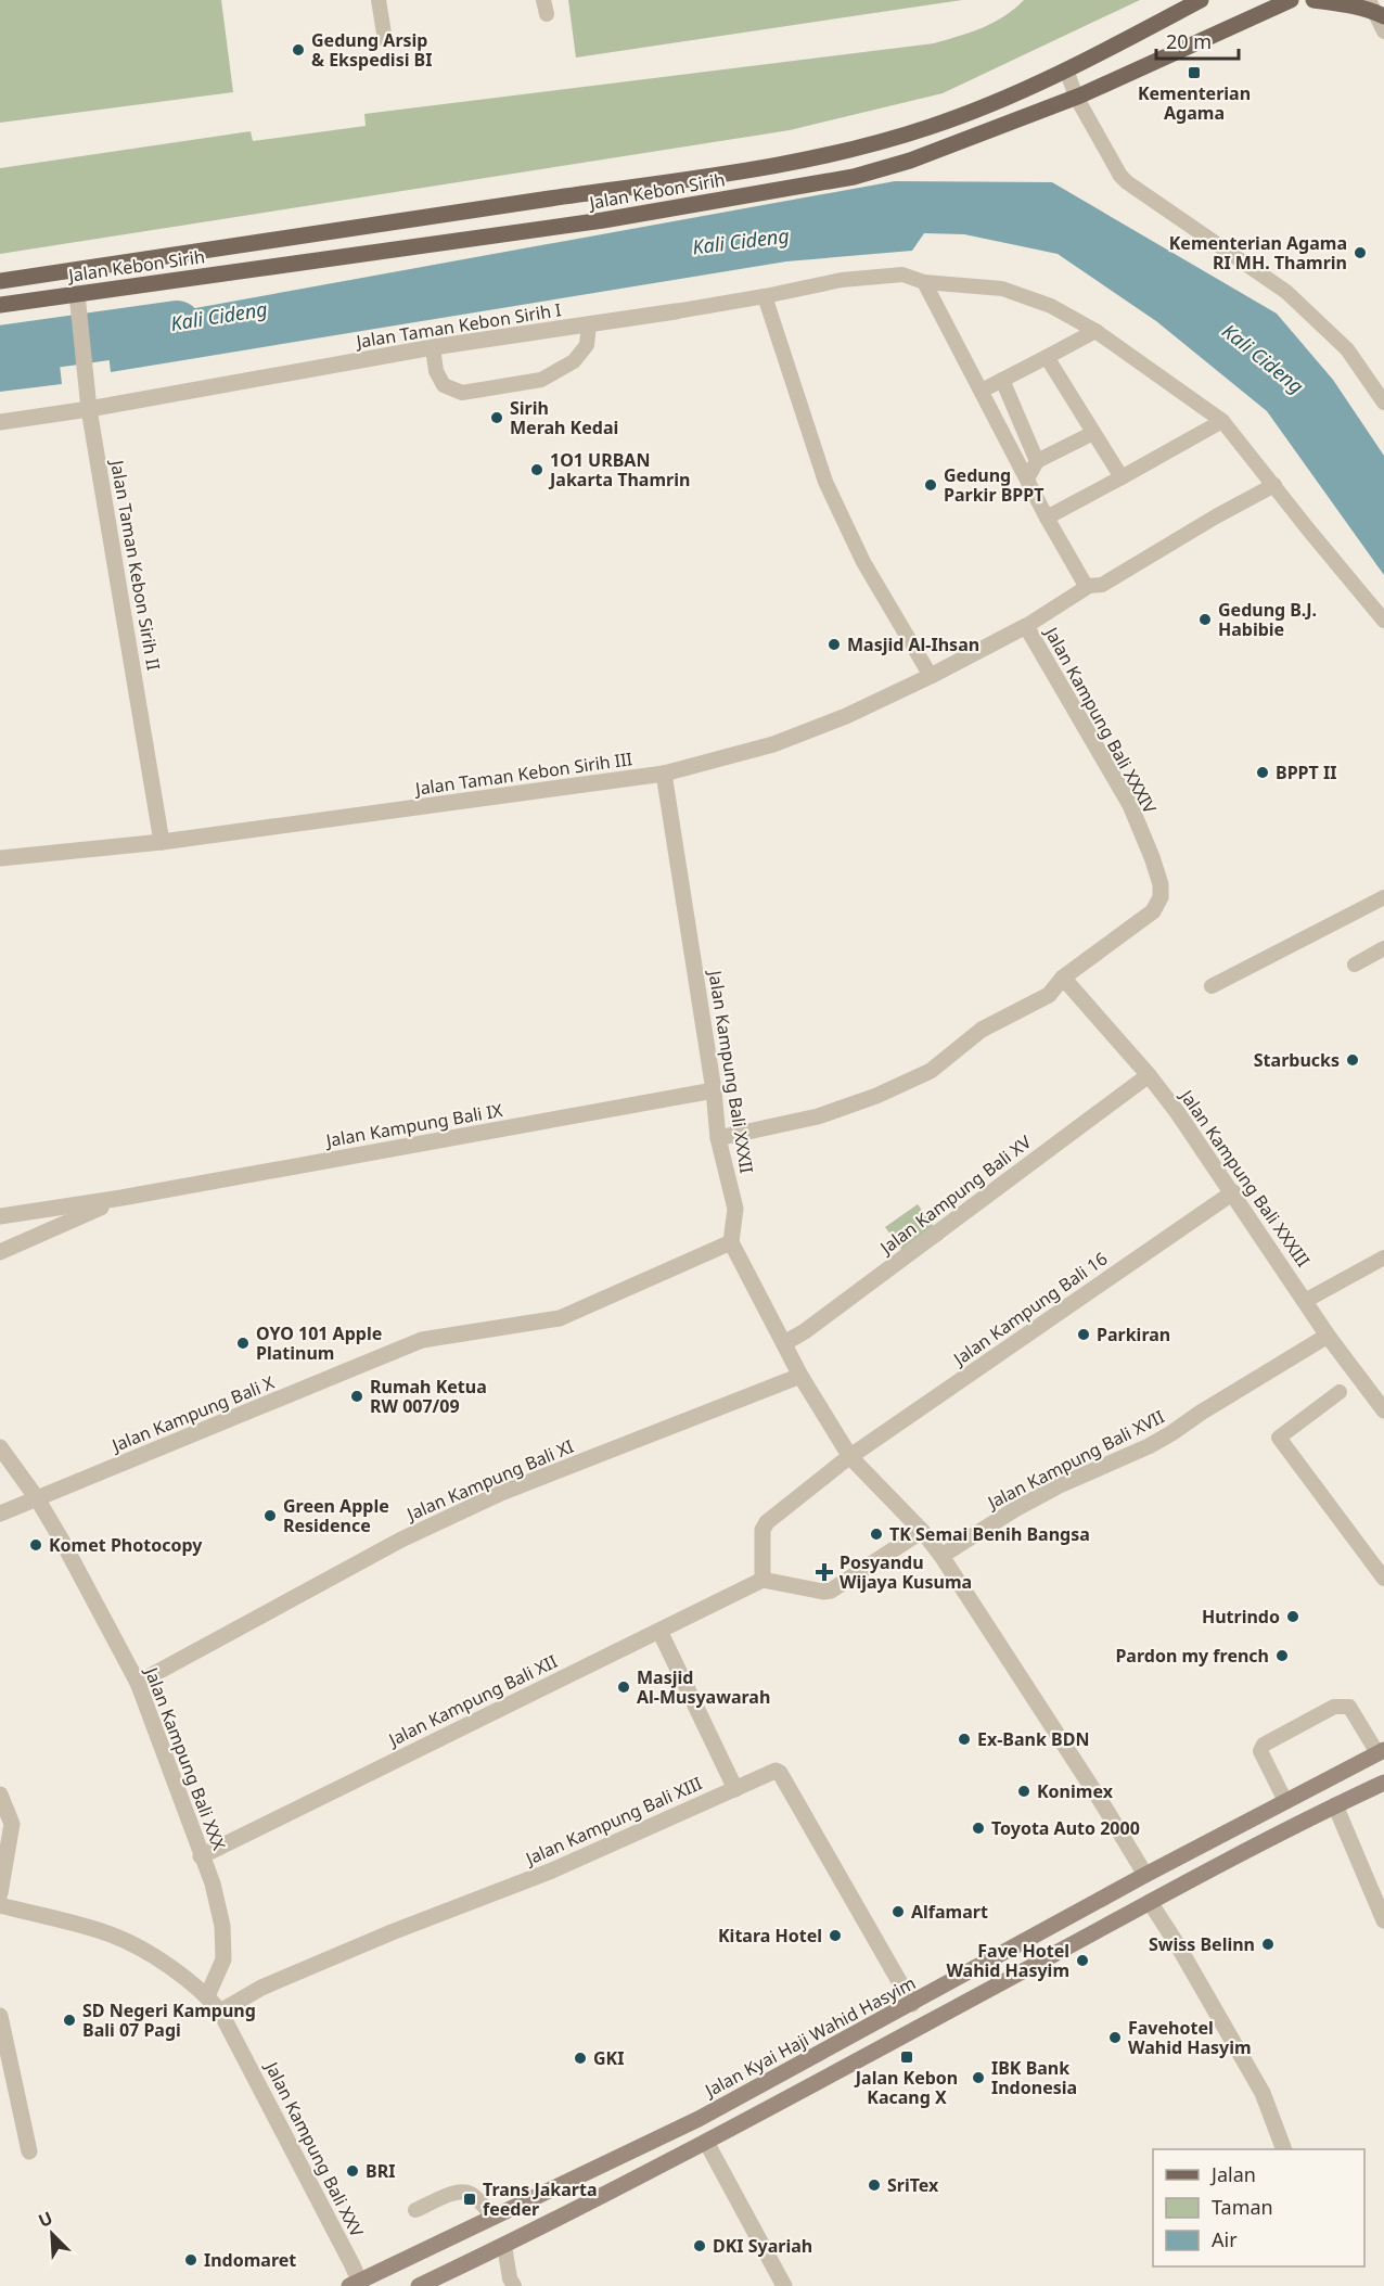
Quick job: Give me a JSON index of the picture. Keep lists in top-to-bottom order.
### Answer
{
  "streets": {
    "main road": ["Jalan Kebon Sirih", "Jalan Kyai Haji Wahid Hasyim"],
    "street": [
      "Jalan Taman Kebon Sirih I",
      "Jalan Taman Kebon Sirih II",
      "Jalan Kampung Bali XXXIV",
      "Jalan Taman Kebon Sirih III",
      "Jalan Kampung Bali XXXII",
      "Jalan Kampung Bali IX",
      "Jalan Kampung Bali XXXIII",
      "Jalan Kampung Bali XV",
      "Jalan Kampung Bali 16",
      "Jalan Kampung Bali X",
      "Jalan Kampung Bali XVII",
      "Jalan Kampung Bali XI",
      "Jalan Kampung Bali XII",
      "Jalan Kampung Bali XXX",
      "Jalan Kampung Bali XIII",
      "Jalan Kampung Bali XXV"
    ]
  },
  "crossings": [
    ["Jalan Kebon Sirih", "Jalan Taman Kebon Sirih II"],
    ["Jalan Taman Kebon Sirih I", "Jalan Taman Kebon Sirih II"],
    ["Jalan Taman Kebon Sirih II", "Jalan Taman Kebon Sirih III"],
    ["Jalan Kampung Bali XXXIV", "Jalan Taman Kebon Sirih III"],
    ["Jalan Kampung Bali XXXIV", "Jalan Kampung Bali XXXII"],
    ["Jalan Kampung Bali XXXIV", "Jalan Kampung Bali XXXIII"],
    ["Jalan Taman Kebon Sirih III", "Jalan Kampung Bali XXXII"],
    ["Jalan Kampung Bali XXXII", "Jalan Kampung Bali IX"],
    ["Jalan Kampung Bali XXXII", "Jalan Kampung Bali X"],
    ["Jalan Kampung Bali XXXIII", "Jalan Kampung Bali XV"],
    ["Jalan Kampung Bali XXXIII", "Jalan Kampung Bali 16"],
    ["Jalan Kampung Bali XXXIII", "Jalan Kampung Bali XVII"],
    ["Jalan Kampung Bali X", "Jalan Kampung Bali XXX"],
    ["Jalan Kampung Bali XI", "Jalan Kampung Bali XXX"],
    ["Jalan Kampung Bali XII", "Jalan Kampung Bali XXX"],
    ["Jalan Kampung Bali XXX", "Jalan Kampung Bali XXV"],
    ["Jalan Kampung Bali XIII", "Jalan Kyai Haji Wahid Hasyim"],
    ["Jalan Kampung Bali XIII", "Jalan Kampung Bali XXV"],
    ["Jalan Kyai Haji Wahid Hasyim", "Jalan Kampung Bali XXV"]
  ],
  "water": ["Kali Cideng"],
  "places": {
    "other": [
      "Gedung Arsip & Ekspedisi BI",
      "Kementerian Agama RI MH. Thamrin",
      "Sirih Merah Kedai",
      "1O1 URBAN Jakarta Thamrin",
      "Gedung Parkir BPPT",
      "Gedung B.J. Habibie",
      "Masjid Al-Ihsan",
      "BPPT II",
      "Starbucks",
      "Parkiran",
      "OYO 101 Apple Platinum",
      "Rumah Ketua RW 007/09",
      "Green Apple Residence",
      "TK Semai Benih Bangsa",
      "Komet Photocopy",
      "Hutrindo",
      "Pardon my french",
      "Masjid Al-Musyawarah",
      "Ex-Bank BDN",
      "Konimex",
      "Toyota Auto 2000",
      "Alfamart",
      "Kitara Hotel",
      "Swiss Belinn",
      "Fave Hotel Wahid Hasyim",
      "SD Negeri Kampung Bali 07 Pagi",
      "Favehotel Wahid Hasyim",
      "GKI",
      "IBK Bank Indonesia",
      "BRI",
      "SriTex",
      "DKI Syariah",
      "Indomaret"
    ],
    "transit": ["Kementerian Agama", "Jalan Kebon Kacang X", "Trans Jakarta feeder"],
    "health": ["Posyandu Wijaya Kusuma"]
  },
  "legend": ["Jalan", "Taman", "Air"],
  "scale_bar": "20 m",
  "north": "top left"
}
